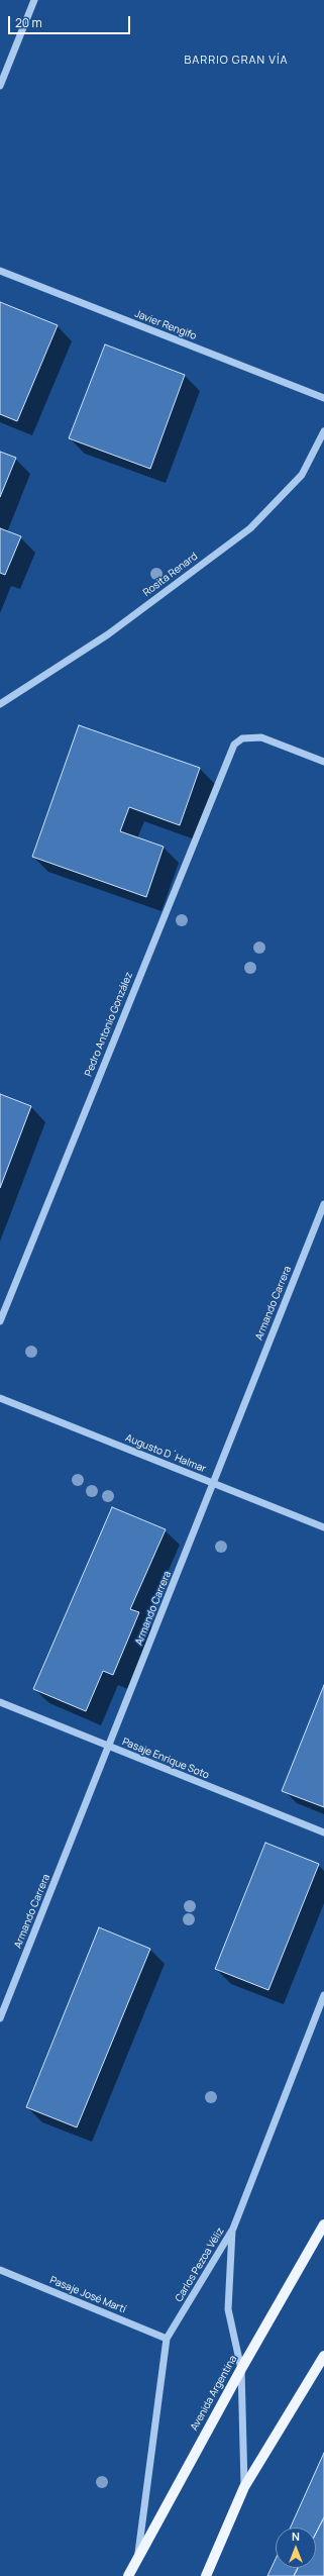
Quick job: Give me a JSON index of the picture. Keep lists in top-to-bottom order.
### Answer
{
  "streets": {
    "main road": ["Avenida Argentina"],
    "street": [
      "Javier Rengifo",
      "Rosita Renard",
      "Pedro Antonio González",
      "Armando Carrera",
      "Augusto D´Halmar",
      "Pasaje Enrique Soto",
      "Carlos Pezoa Véliz",
      "Pasaje José Martí"
    ]
  },
  "crossings": [
    ["Armando Carrera", "Augusto D´Halmar"],
    ["Armando Carrera", "Pasaje Enrique Soto"],
    ["Carlos Pezoa Véliz", "Pasaje José Martí"],
    ["Carlos Pezoa Véliz", "Avenida Argentina"]
  ],
  "districts": ["BARRIO GRAN VÍA"],
  "scale_bar": "20 m",
  "north": "top"
}
